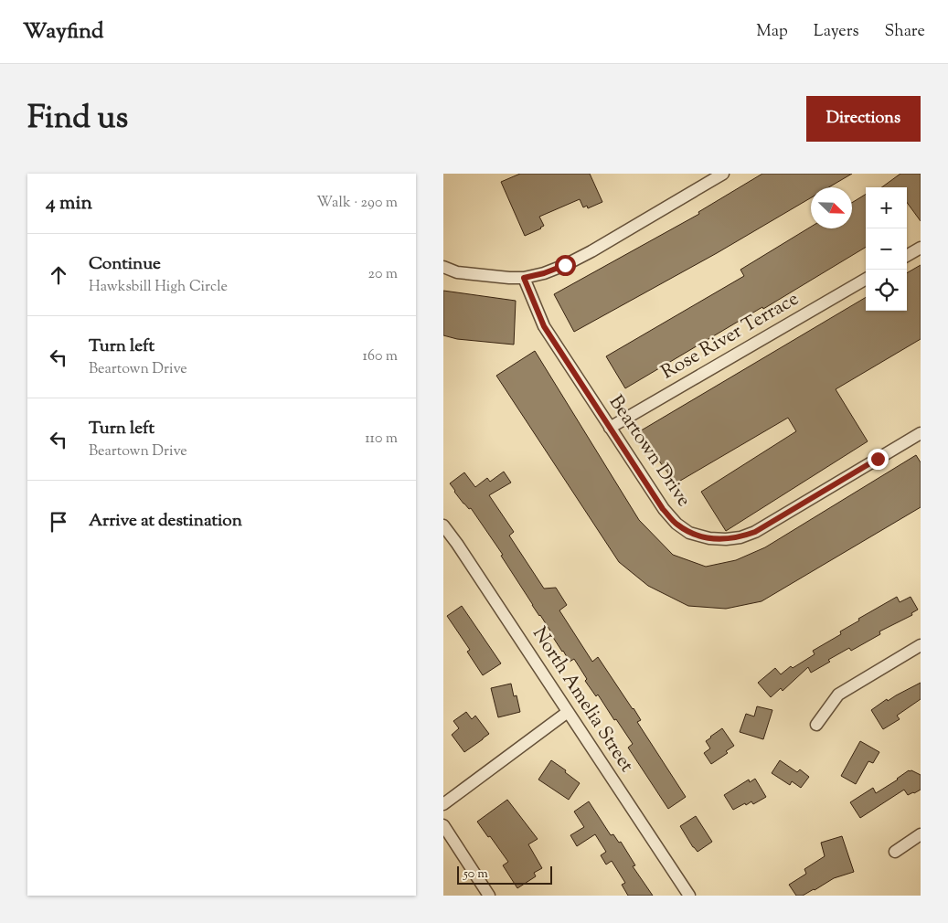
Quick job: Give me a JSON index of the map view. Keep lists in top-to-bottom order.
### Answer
{
  "streets": {
    "street": ["Rose River Terrace", "Beartown Drive", "North Amelia Street"]
  },
  "crossings": [
    ["Rose River Terrace", "Beartown Drive"]
  ],
  "scale_bar": "50 m",
  "north": "bottom right",
  "page": {
    "header": "Wayfind",
    "nav": ["Map", "Layers", "Share"],
    "title": "Find us",
    "buttons": "Directions",
    "heading": ["4 min", "Walk · 290 m"],
    "map_buttons": ["+", "−"],
    "list": [
      ["Continue", "Hawksbill High Circle", "20 m"],
      ["Turn left", "Beartown Drive", "160 m"],
      ["Turn left", "Beartown Drive", "110 m"],
      "Arrive at destination"
    ],
    "scale": "50 m"
  }
}
